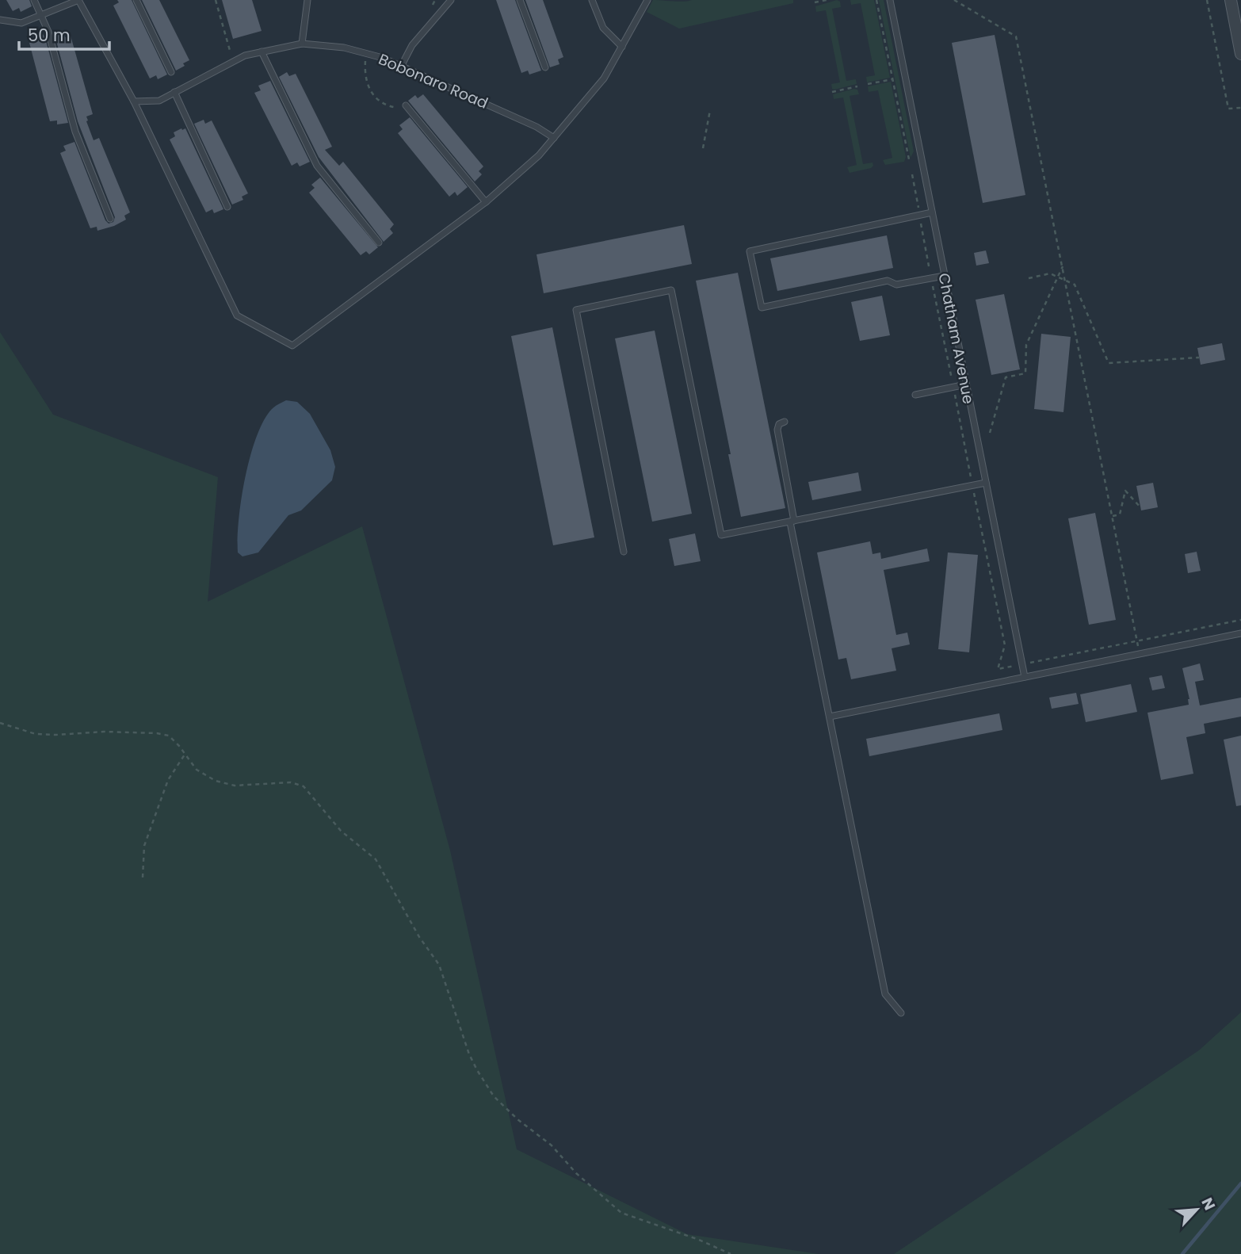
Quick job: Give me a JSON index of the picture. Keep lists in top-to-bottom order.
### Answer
{
  "streets": {
    "lane": ["Bobonaro Road", "Chatham Avenue"]
  },
  "scale_bar": "50 m",
  "north": "top right"
}
